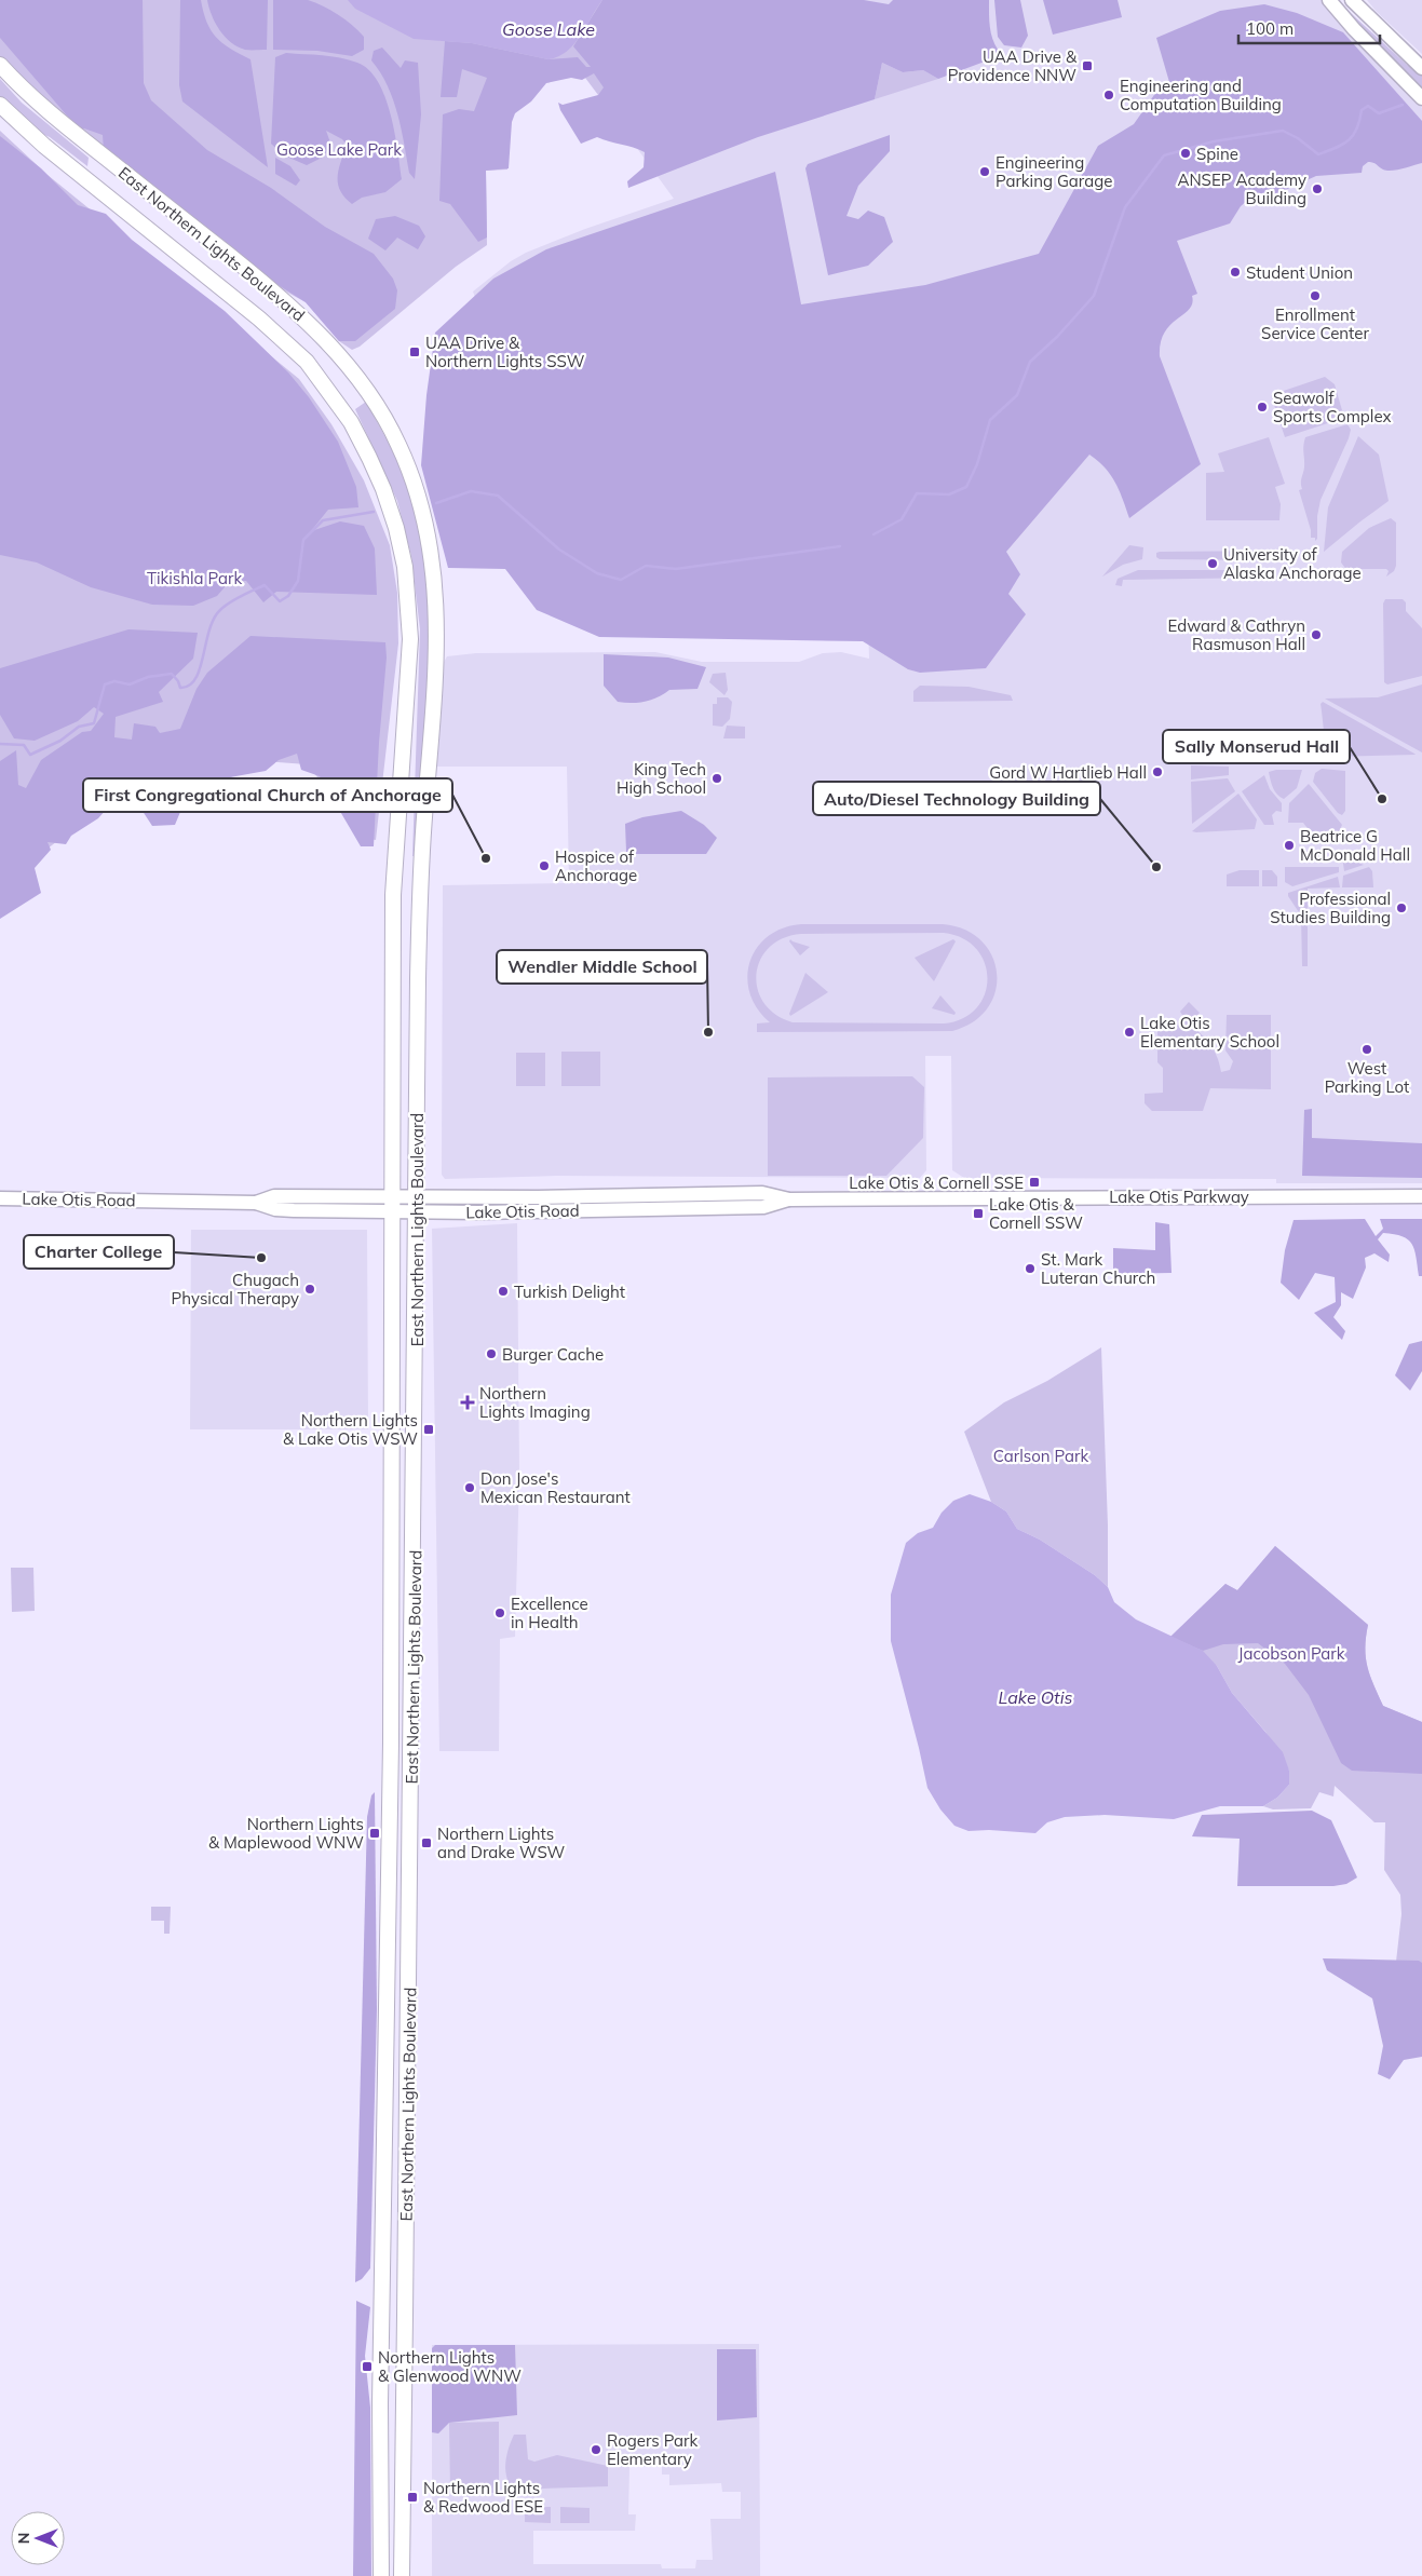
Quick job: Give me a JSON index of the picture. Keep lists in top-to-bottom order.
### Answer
{
  "streets": {
    "main road": ["East Northern Lights Boulevard", "Lake Otis Parkway", "Lake Otis Road"]
  },
  "crossings": [
    ["East Northern Lights Boulevard", "Lake Otis Road"],
    ["Lake Otis Parkway", "Lake Otis Road"]
  ],
  "water": ["Goose Lake", "Lake Otis"],
  "parks": [
    "Goose Lake Park",
    "Tikishla Park",
    "Carlson Park",
    "Jacobson Park"
  ],
  "places": {
    "transit": [
      "UAA Drive & Providence NNW",
      "UAA Drive & Northern Lights SSW",
      "Lake Otis & Cornell SSE",
      "Lake Otis & Cornell SSW",
      "Northern Lights & Lake Otis WSW",
      "Northern Lights & Maplewood WNW",
      "Northern Lights and Drake WSW",
      "Northern Lights & Glenwood WNW",
      "Northern Lights & Redwood ESE"
    ],
    "other": [
      "Engineering and Computation Building",
      "Spine",
      "Engineering Parking Garage",
      "ANSEP Academy Building",
      "Student Union",
      "Enrollment Service Center",
      "Seawolf Sports Complex",
      "University of Alaska Anchorage",
      "Edward & Cathryn Rasmuson Hall",
      "Gord W Hartlieb Hall",
      "King Tech High School",
      "Sally Monserud Hall",
      "Beatrice G McDonald Hall",
      "First Congregational Church of Anchorage",
      "Hospice of Anchorage",
      "Auto/Diesel Technology Building",
      "Professional Studies Building",
      "Wendler Middle School",
      "Lake Otis Elementary School",
      "West Parking Lot",
      "Charter College",
      "St. Mark Luteran Church",
      "Chugach Physical Therapy",
      "Turkish Delight",
      "Burger Cache",
      "Don Jose's Mexican Restaurant",
      "Excellence in Health",
      "Rogers Park Elementary"
    ],
    "health": ["Northern Lights Imaging"]
  },
  "scale_bar": "100 m",
  "north": "left"
}
